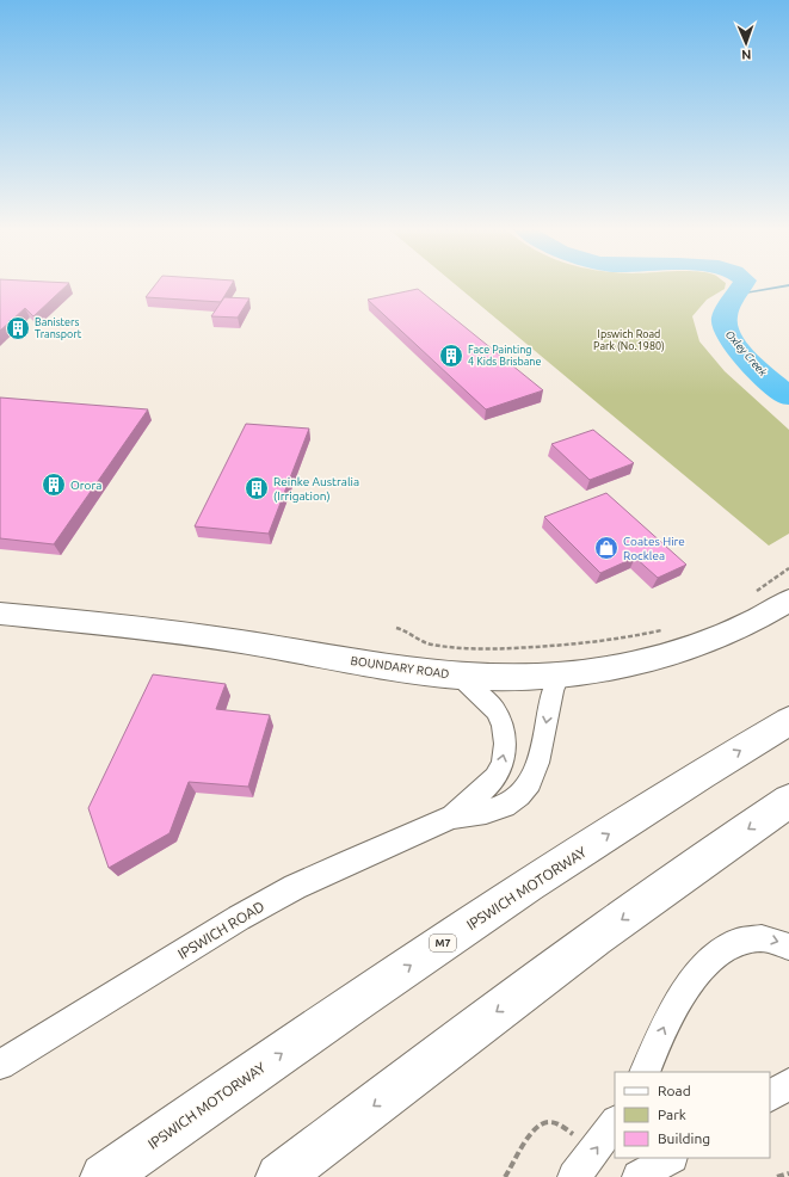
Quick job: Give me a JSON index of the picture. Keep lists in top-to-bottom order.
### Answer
{
  "streets": {
    "main road": ["BOUNDARY ROAD", "IPSWICH MOTORWAY", "M7"],
    "street": ["IPSWICH ROAD"]
  },
  "crossings": [
    ["BOUNDARY ROAD", "IPSWICH ROAD"]
  ],
  "water": ["Oxley Creek"],
  "parks": ["Ipswich Road Park (No.1980)"],
  "places": {
    "building": [
      "Banisters Transport",
      "Face Painting 4 Kids Brisbane",
      "Orora",
      "Reinke Australia (Irrigation)"
    ],
    "shop": ["Coates Hire Rocklea"]
  },
  "legend": ["Road", "Park", "Building"],
  "north": "bottom"
}
